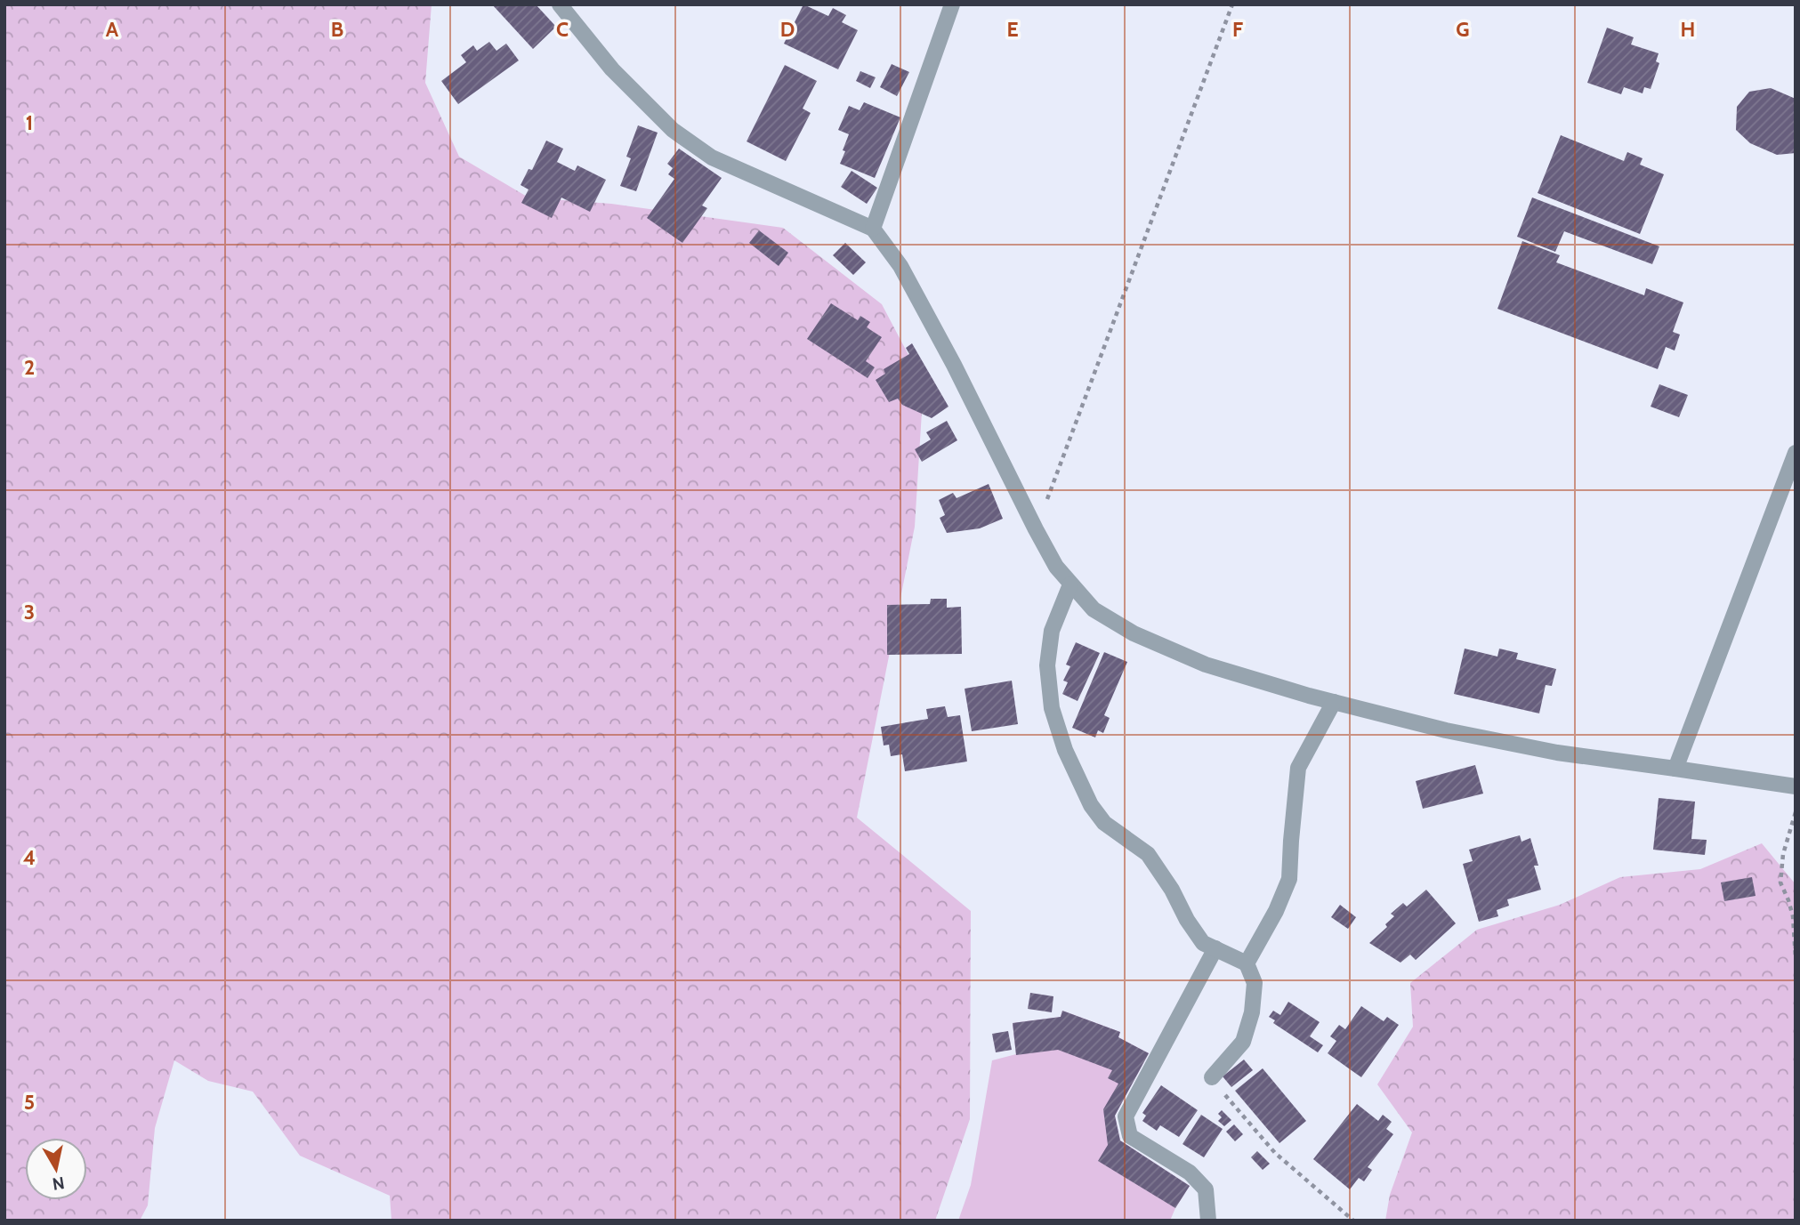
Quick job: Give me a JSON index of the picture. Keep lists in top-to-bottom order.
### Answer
{
  "north": "bottom",
  "grid": {
    "columns": [
      "A",
      "B",
      "C",
      "D",
      "E",
      "F",
      "G",
      "H"
    ],
    "rows": [
      "1",
      "2",
      "3",
      "4",
      "5"
    ]
  }
}
